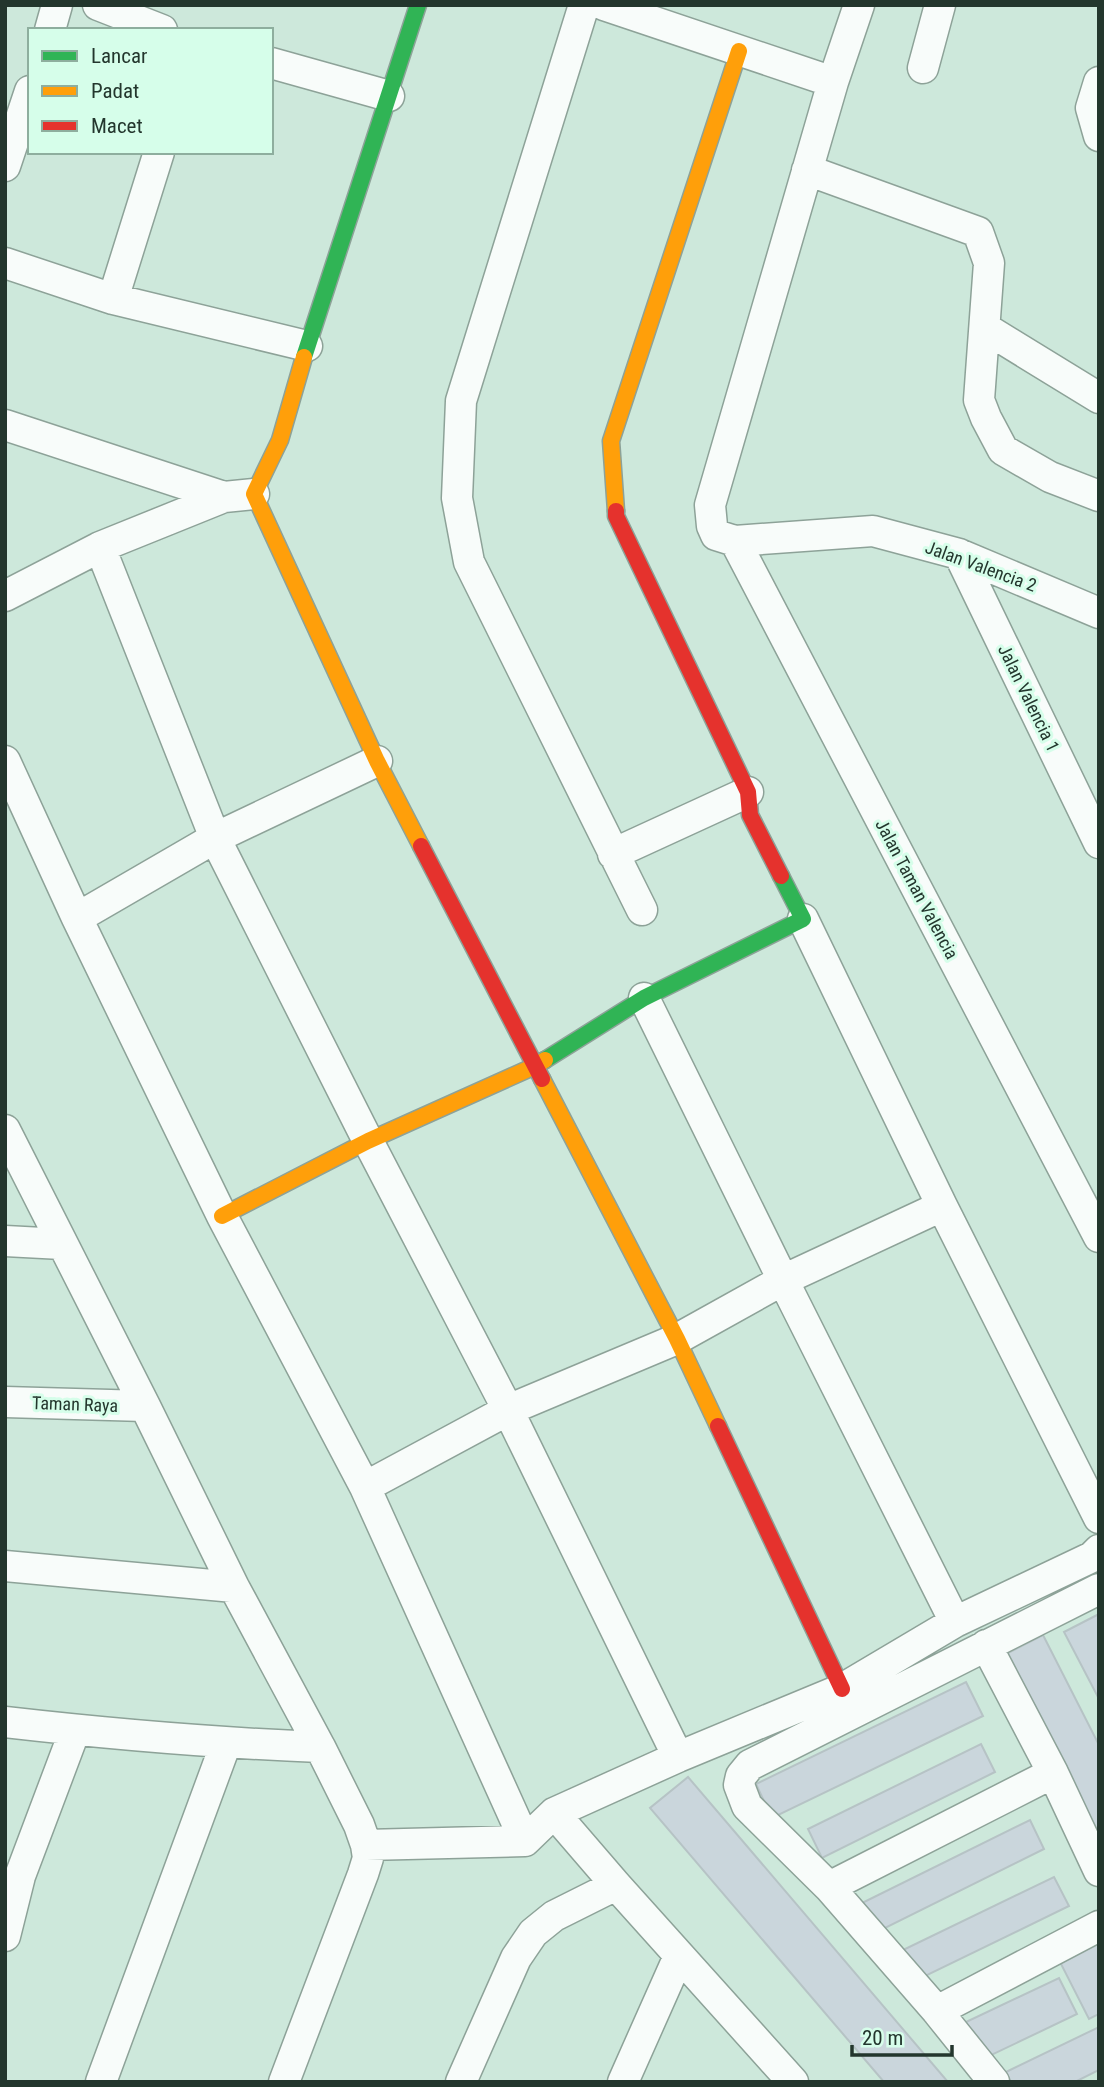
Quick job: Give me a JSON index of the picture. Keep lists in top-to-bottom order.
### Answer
{
  "streets": {
    "street": [
      "Jalan Valencia 2",
      "Jalan Valencia 1",
      "Jalan Taman Valencia",
      "Taman Raya"
    ]
  },
  "crossings": [
    ["Jalan Valencia 2", "Jalan Valencia 1"],
    ["Jalan Valencia 2", "Jalan Taman Valencia"]
  ],
  "legend": ["Lancar", "Padat", "Macet"],
  "scale_bar": "20 m"
}
